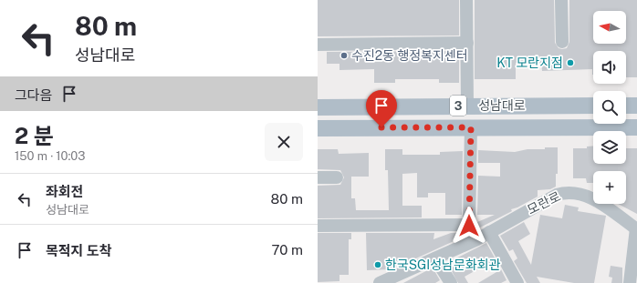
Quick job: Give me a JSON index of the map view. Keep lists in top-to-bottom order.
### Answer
{
  "streets": {
    "main road": ["3", "성남대로"],
    "street": ["모란로"]
  },
  "places": ["수진2동 행정복지센터", "KT 모란지점", "한국SGI성남문화회관"],
  "north": "left",
  "page": {
    "turn": ["80 m", "성남대로"],
    "map_buttons": "+",
    "then": "그다음",
    "heading": ["2 분", "150 m · 10:03"],
    "list": [
      {
        "name": "좌회전",
        "note": "성남대로",
        "value": "80 m"
      },
      {
        "name": "목적지 도착",
        "value": "70 m"
      }
    ]
  }
}
